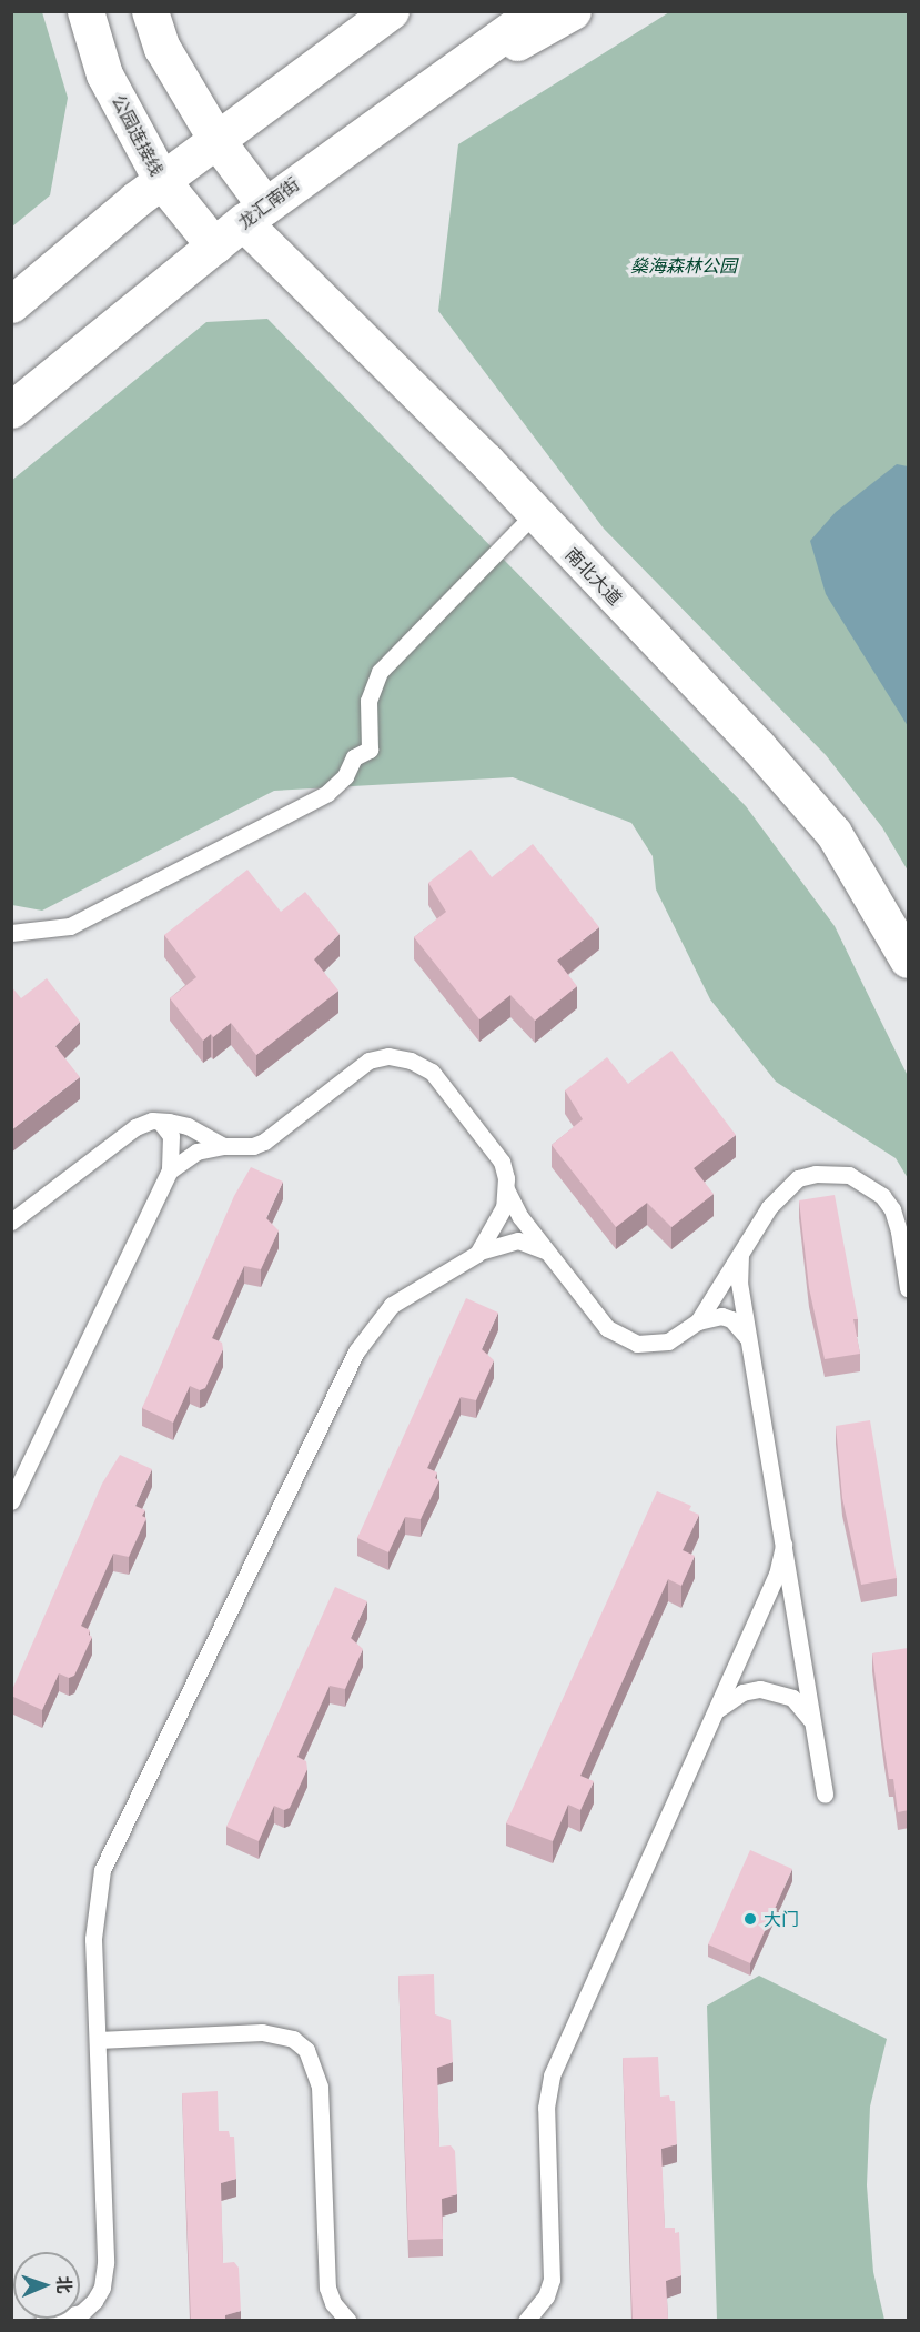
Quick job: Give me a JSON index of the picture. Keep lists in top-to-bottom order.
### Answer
{
  "streets": {
    "street": ["公园连接线", "龙汇南街", "南北大道"]
  },
  "crossings": [
    ["公园连接线", "龙汇南街"],
    ["龙汇南街", "南北大道"]
  ],
  "parks": ["燊海森林公园"],
  "places": ["大门"],
  "north": "right"
}
